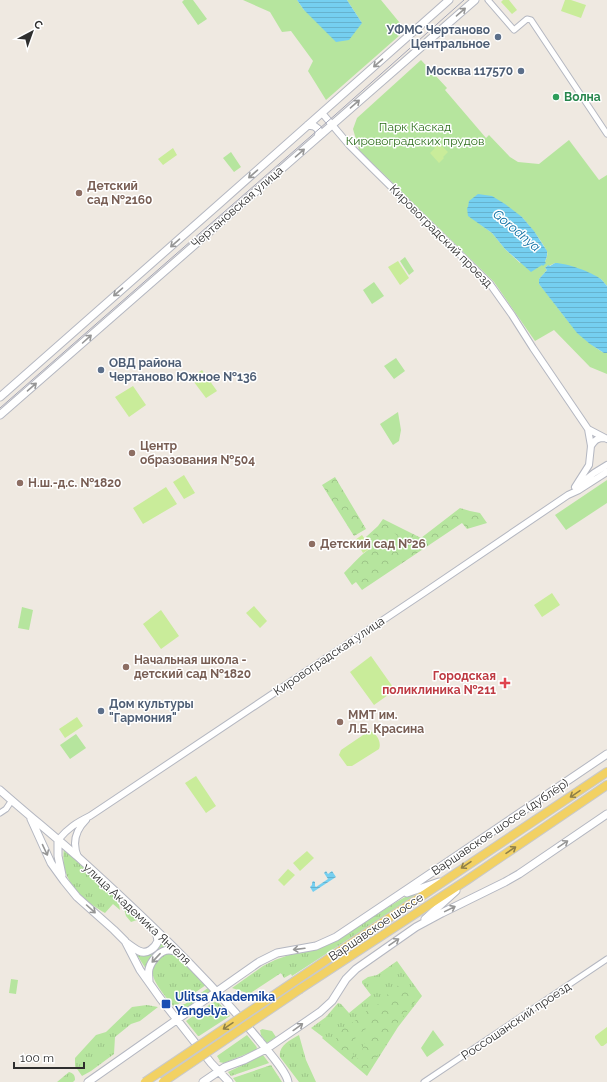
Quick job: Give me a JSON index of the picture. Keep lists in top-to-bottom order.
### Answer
{
  "streets": {
    "main road": [
      "Чертановская улица",
      "Варшавское шоссе (дублёр)",
      "улица Академика Янгеля",
      "Варшавское шоссе"
    ],
    "street": ["Кировоградский проезд", "Кировоградская улица", "Россошанский проезд"]
  },
  "crossings": [
    ["Чертановская улица", "Кировоградский проезд"],
    ["Кировоградская улица", "улица Академика Янгеля"],
    ["Варшавское шоссе (дублёр)", "улица Академика Янгеля"]
  ],
  "water": ["Gorodnya"],
  "parks": ["Парк Каскад Кировоградских прудов"],
  "places": {
    "other": [
      "УФМС Чертаново Центральное",
      "Москва 117570",
      "Волна",
      "Детский сад №2160",
      "ОВД района Чертаново Южное №136",
      "Центр образования №504",
      "Н.ш.-д.с. №1820",
      "Детский сад №26",
      "Начальная школа - детский сад №1820",
      "Дом культуры \"Гармония\"",
      "ММТ им. Л.Б. Красина"
    ],
    "health": ["Городская поликлиника №211"],
    "transit": ["Ulitsa Akademika Yangelya"]
  },
  "scale_bar": "100 m",
  "north": "top right"
}
